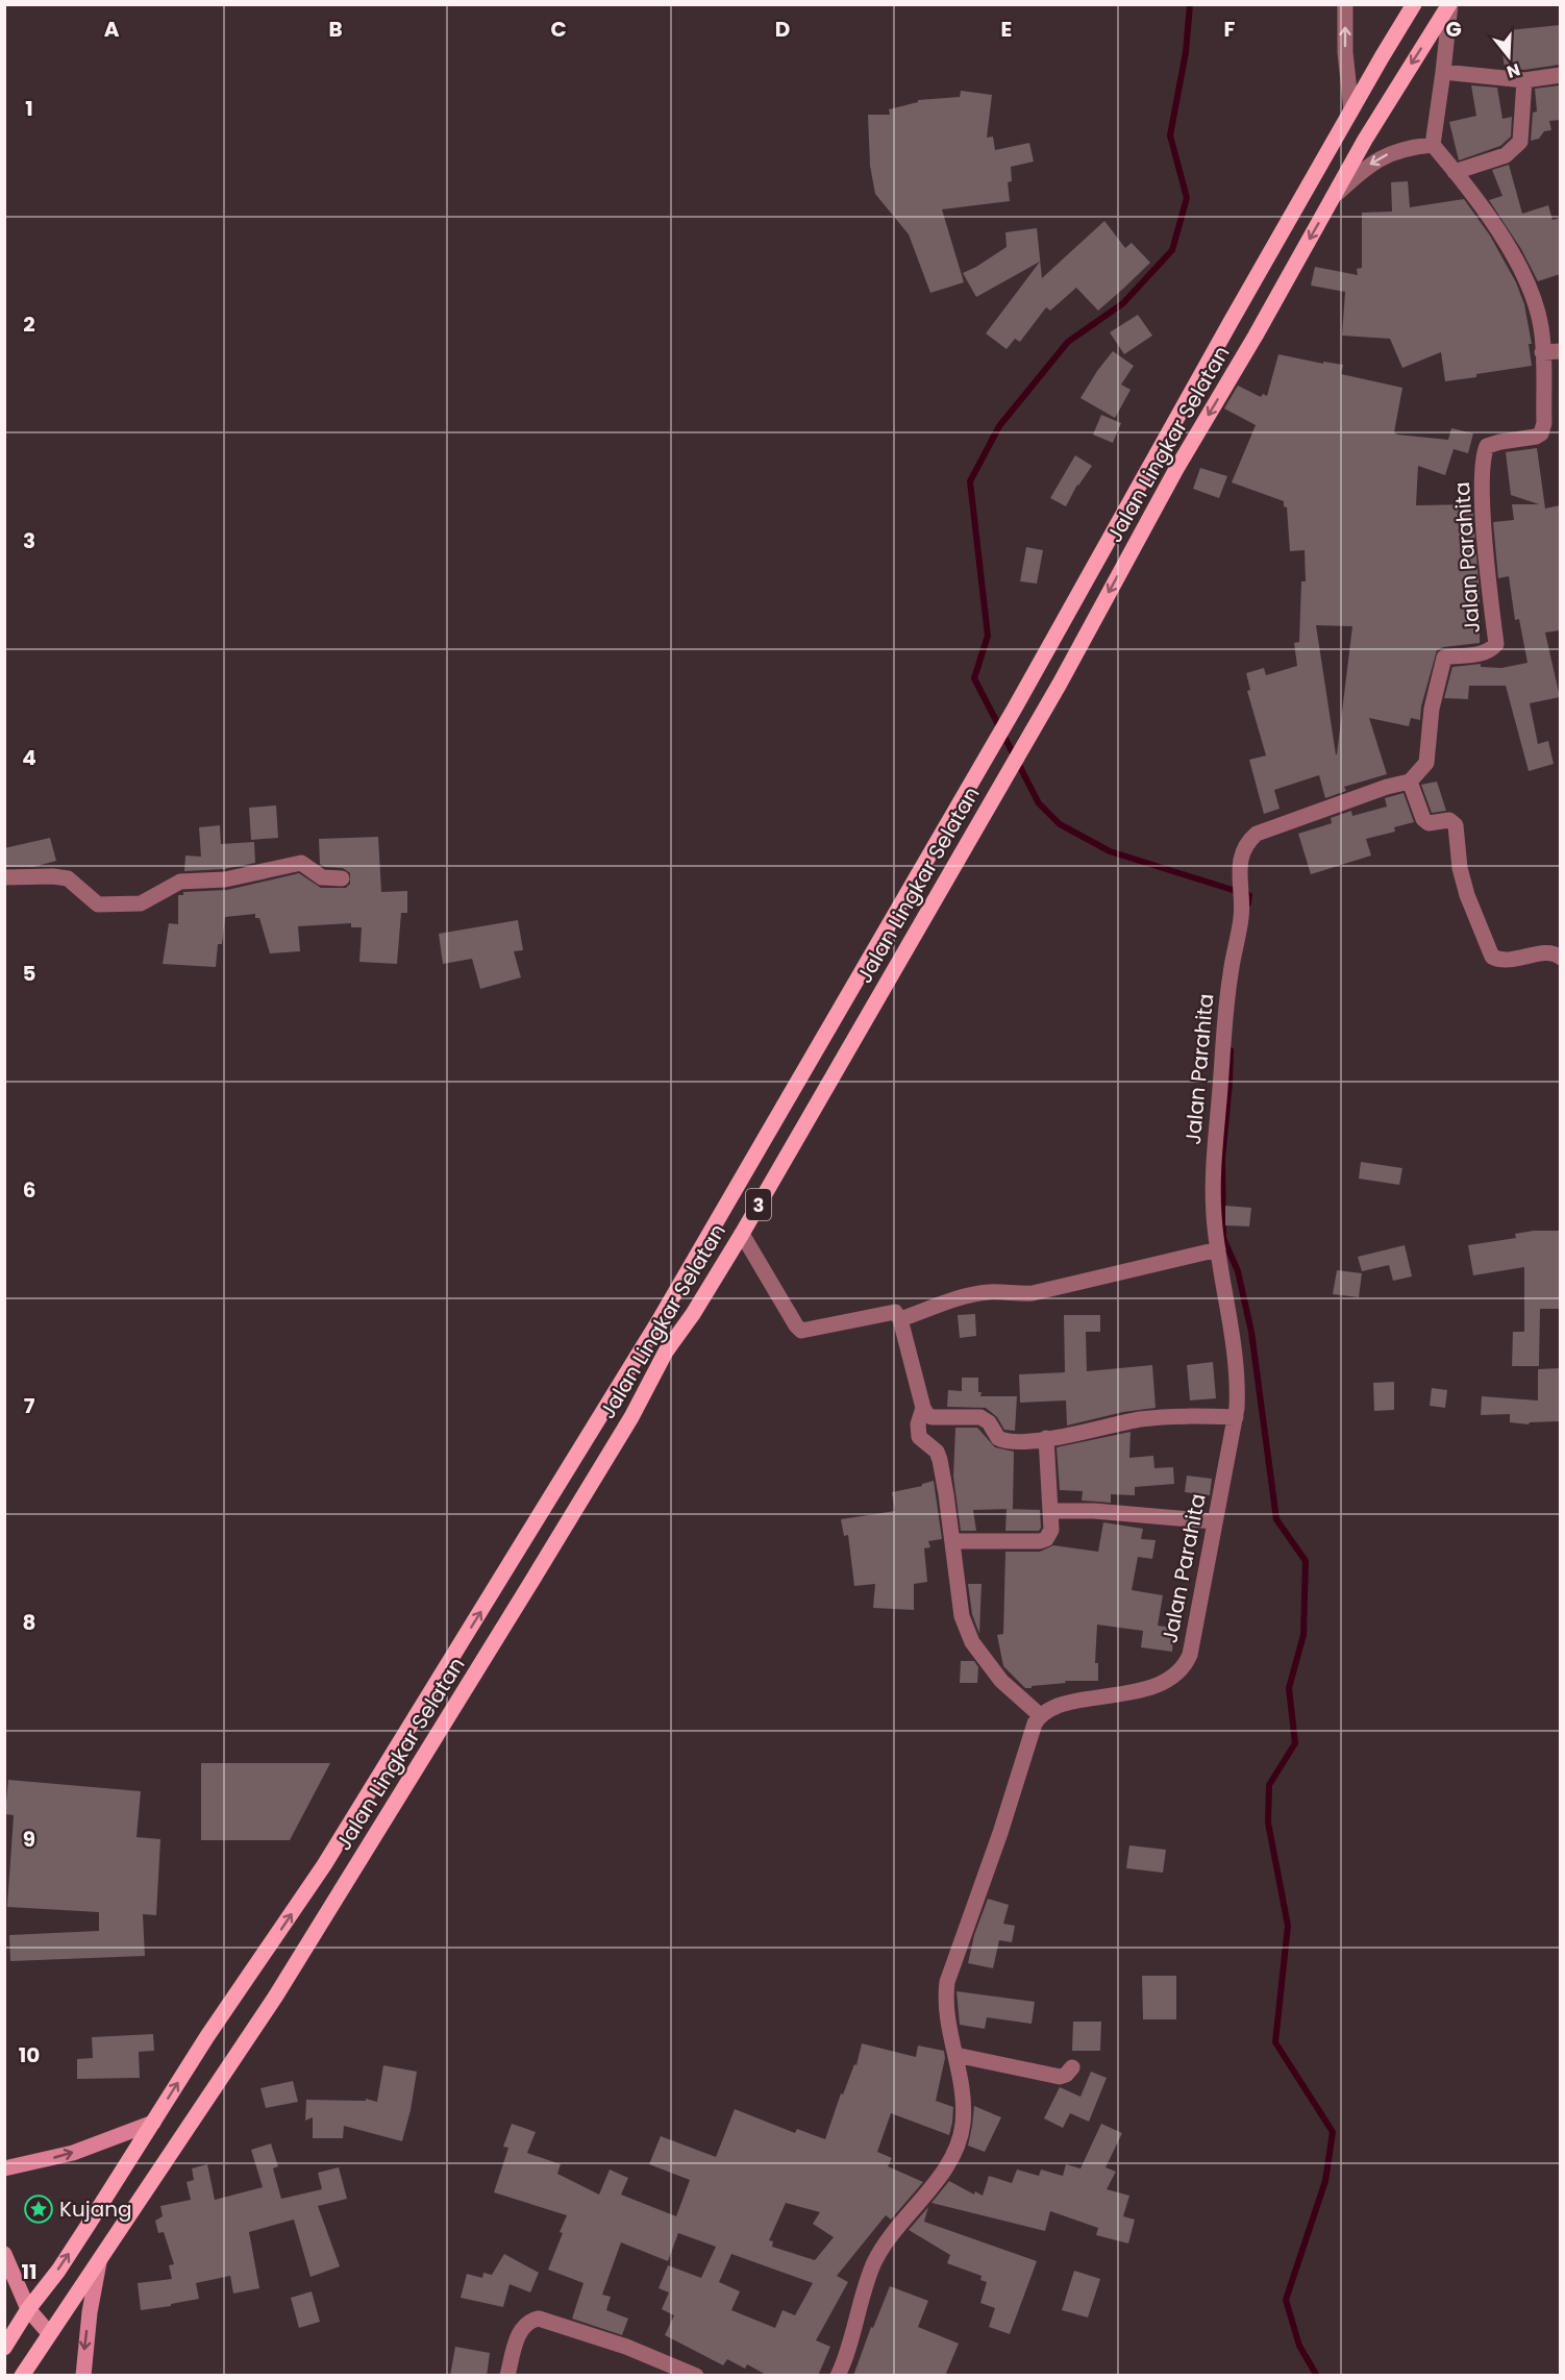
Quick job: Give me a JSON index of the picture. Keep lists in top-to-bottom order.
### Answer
{
  "streets": {
    "main road": ["Jalan Lingkar Selatan", "3"],
    "street": ["Jalan Parahita"]
  },
  "places": {
    "place": ["Kujang"]
  },
  "north": "bottom",
  "grid": {
    "columns": [
      "A",
      "B",
      "C",
      "D",
      "E",
      "F",
      "G"
    ],
    "rows": [
      "1",
      "2",
      "3",
      "4",
      "5",
      "6",
      "7",
      "8",
      "9",
      "10",
      "11"
    ]
  }
}
